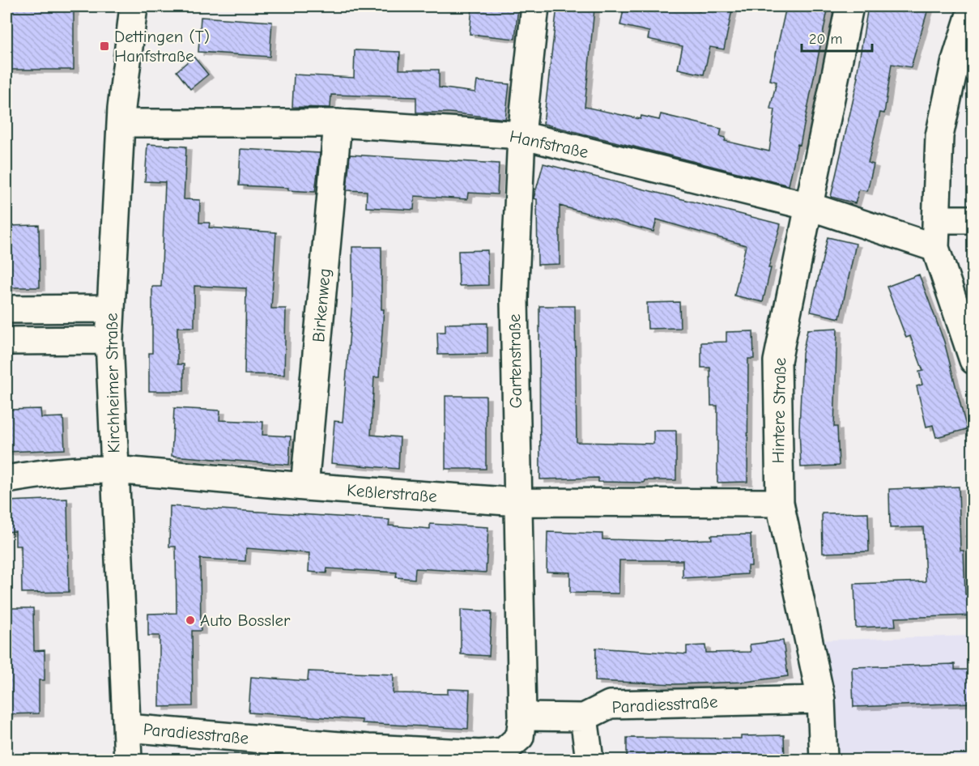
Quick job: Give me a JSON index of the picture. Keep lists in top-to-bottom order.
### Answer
{
  "streets": {
    "street": [
      "Hanfstraße",
      "Birkenweg",
      "Gartenstraße",
      "Kirchheimer Straße",
      "Hintere Straße",
      "Keßlerstraße",
      "Paradiesstraße"
    ]
  },
  "crossings": [
    ["Hanfstraße", "Birkenweg"],
    ["Hanfstraße", "Gartenstraße"],
    ["Hanfstraße", "Kirchheimer Straße"],
    ["Hanfstraße", "Hintere Straße"],
    ["Birkenweg", "Keßlerstraße"],
    ["Gartenstraße", "Keßlerstraße"],
    ["Gartenstraße", "Paradiesstraße"],
    ["Kirchheimer Straße", "Keßlerstraße"],
    ["Kirchheimer Straße", "Paradiesstraße"],
    ["Hintere Straße", "Keßlerstraße"],
    ["Hintere Straße", "Paradiesstraße"]
  ],
  "places": {
    "transit": ["Dettingen (T) Hanfstraße"],
    "other": ["Auto Bossler"]
  },
  "scale_bar": "20 m"
}
